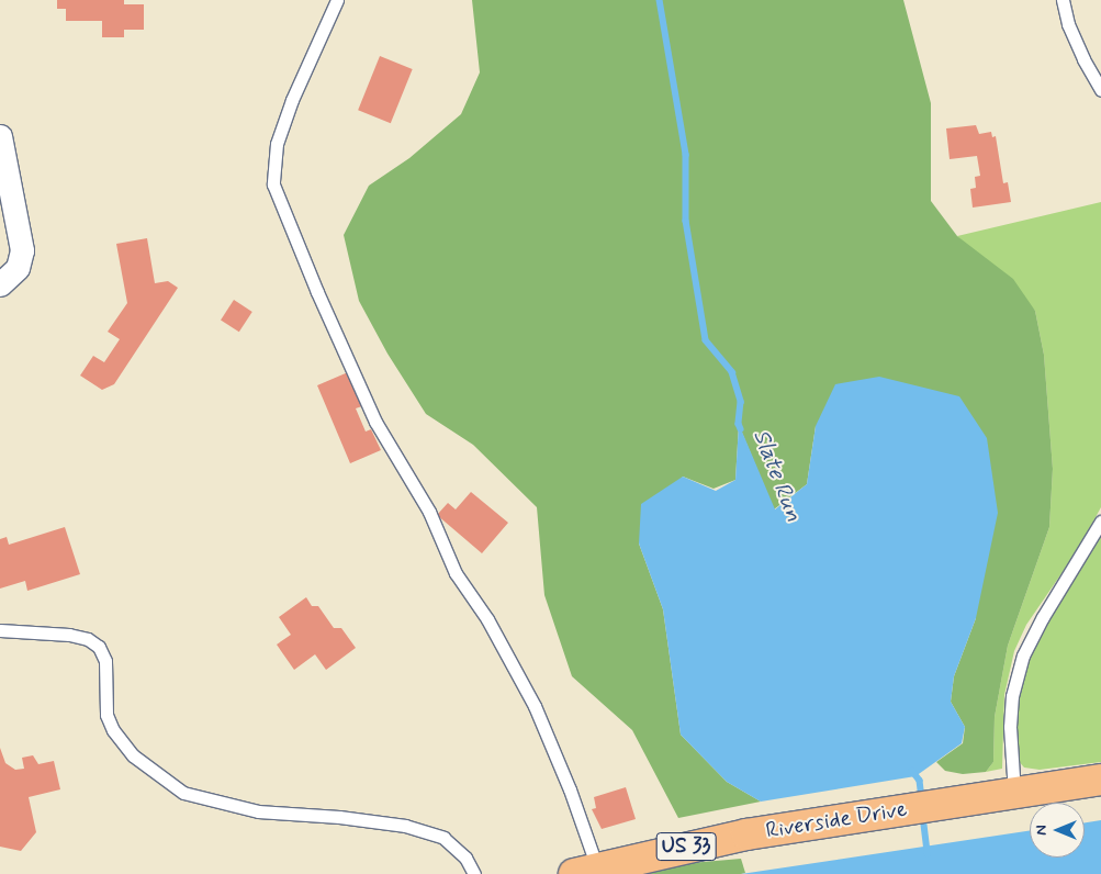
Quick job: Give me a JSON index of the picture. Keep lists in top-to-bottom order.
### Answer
{
  "streets": {
    "main road": ["Riverside Drive", "US 33"]
  },
  "water": ["Slate Run"],
  "north": "left"
}
